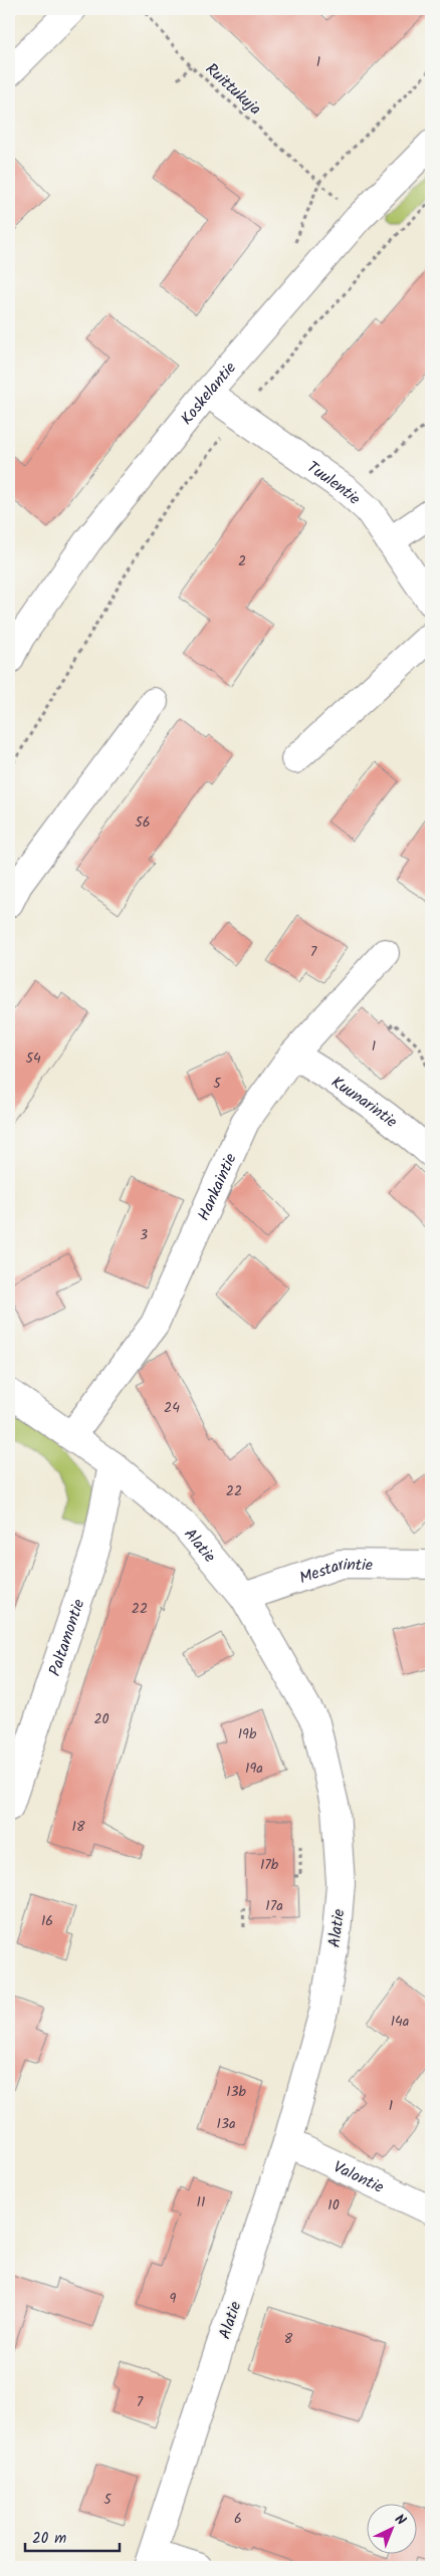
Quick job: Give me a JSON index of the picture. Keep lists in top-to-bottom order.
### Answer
{
  "streets": {
    "street": [
      "Koskelantie",
      "Tuulentie",
      "Kuunarintie",
      "Hankaintie",
      "Alatie",
      "Mestarintie",
      "Paltamontie",
      "Valontie"
    ],
    "path": ["Ruittukuja"]
  },
  "crossings": [
    ["Koskelantie", "Tuulentie"],
    ["Kuunarintie", "Hankaintie"],
    ["Hankaintie", "Alatie"],
    ["Alatie", "Mestarintie"],
    ["Alatie", "Paltamontie"],
    ["Alatie", "Valontie"]
  ],
  "house_numbers": [
    "1",
    "2",
    "56",
    "7",
    "1",
    "54",
    "5",
    "3",
    "24",
    "22",
    "22",
    "20",
    "19b",
    "19a",
    "18",
    "17b",
    "17a",
    "16",
    "14a",
    "13b",
    "1",
    "13a",
    "11",
    "10",
    "9",
    "8",
    "7",
    "5",
    "6"
  ],
  "scale_bar": "20 m",
  "north": "top right"
}
